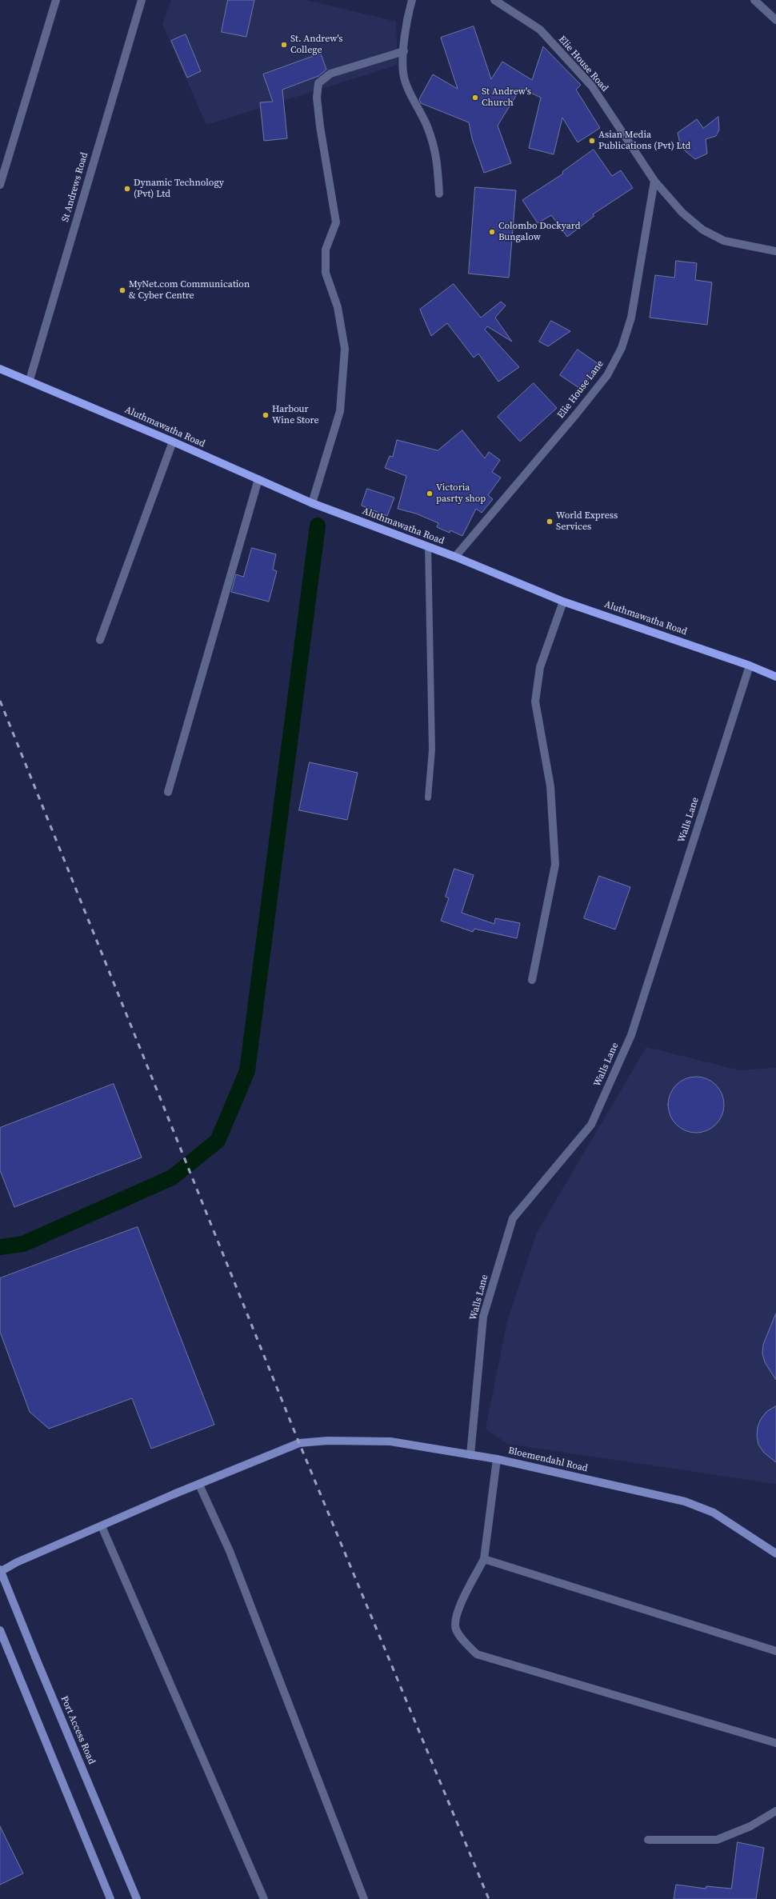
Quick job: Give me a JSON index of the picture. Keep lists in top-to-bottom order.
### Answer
{
  "streets": {
    "main road": ["Aluthmawatha Road", "Bloemendahl Road", "Port Access Road"],
    "street": [
      "Elie House Road",
      "St Andrews Road",
      "Elie House Lane",
      "Walls Lane"
    ]
  },
  "crossings": [
    ["Elie House Road", "Elie House Lane"],
    ["St Andrews Road", "Aluthmawatha Road"],
    ["Elie House Lane", "Aluthmawatha Road"],
    ["Aluthmawatha Road", "Walls Lane"],
    ["Walls Lane", "Bloemendahl Road"],
    ["Bloemendahl Road", "Port Access Road"]
  ],
  "places": [
    "St. Andrew's College",
    "St Andrew's Church",
    "Asian Media Publications (Pvt) Ltd",
    "Dynamic Technology (Pvt) Ltd",
    "Colombo Dockyard Bungalow",
    "MyNet.com Communication & Cyber Centre",
    "Harbour Wine Store",
    "Victoria pasrty shop",
    "World Express Services"
  ]
}
